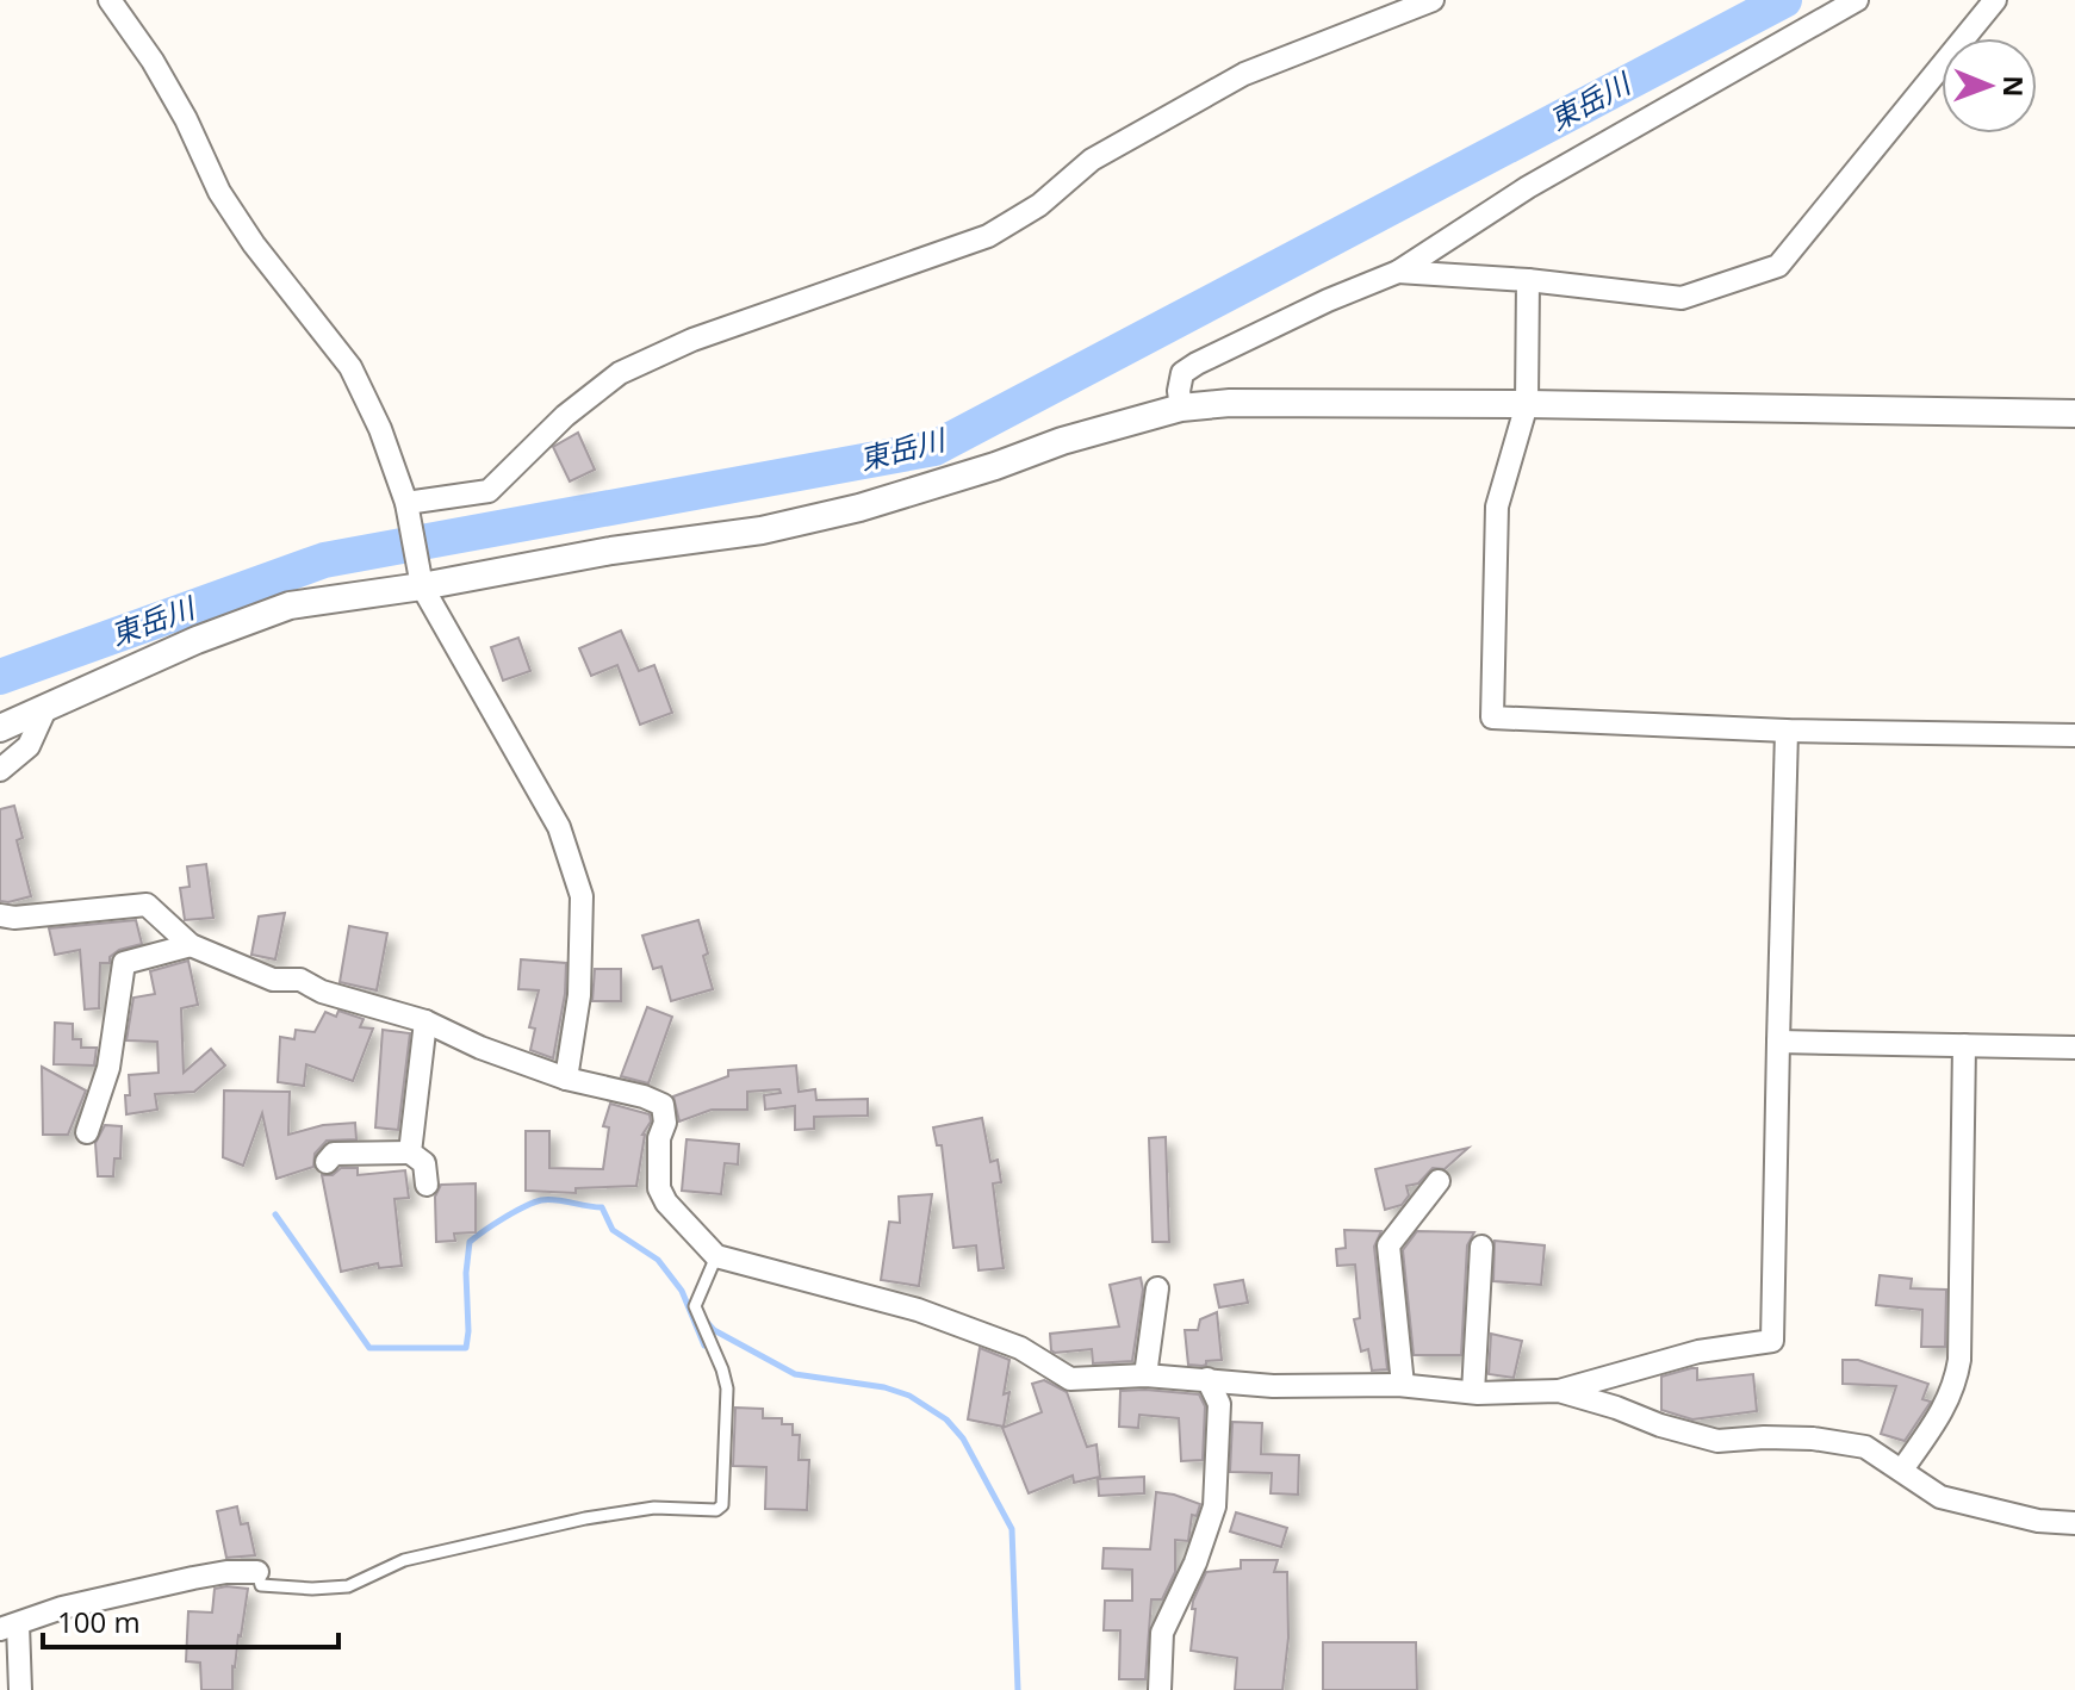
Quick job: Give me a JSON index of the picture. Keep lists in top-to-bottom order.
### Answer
{
  "water": ["東岳川"],
  "scale_bar": "100 m",
  "north": "right"
}
